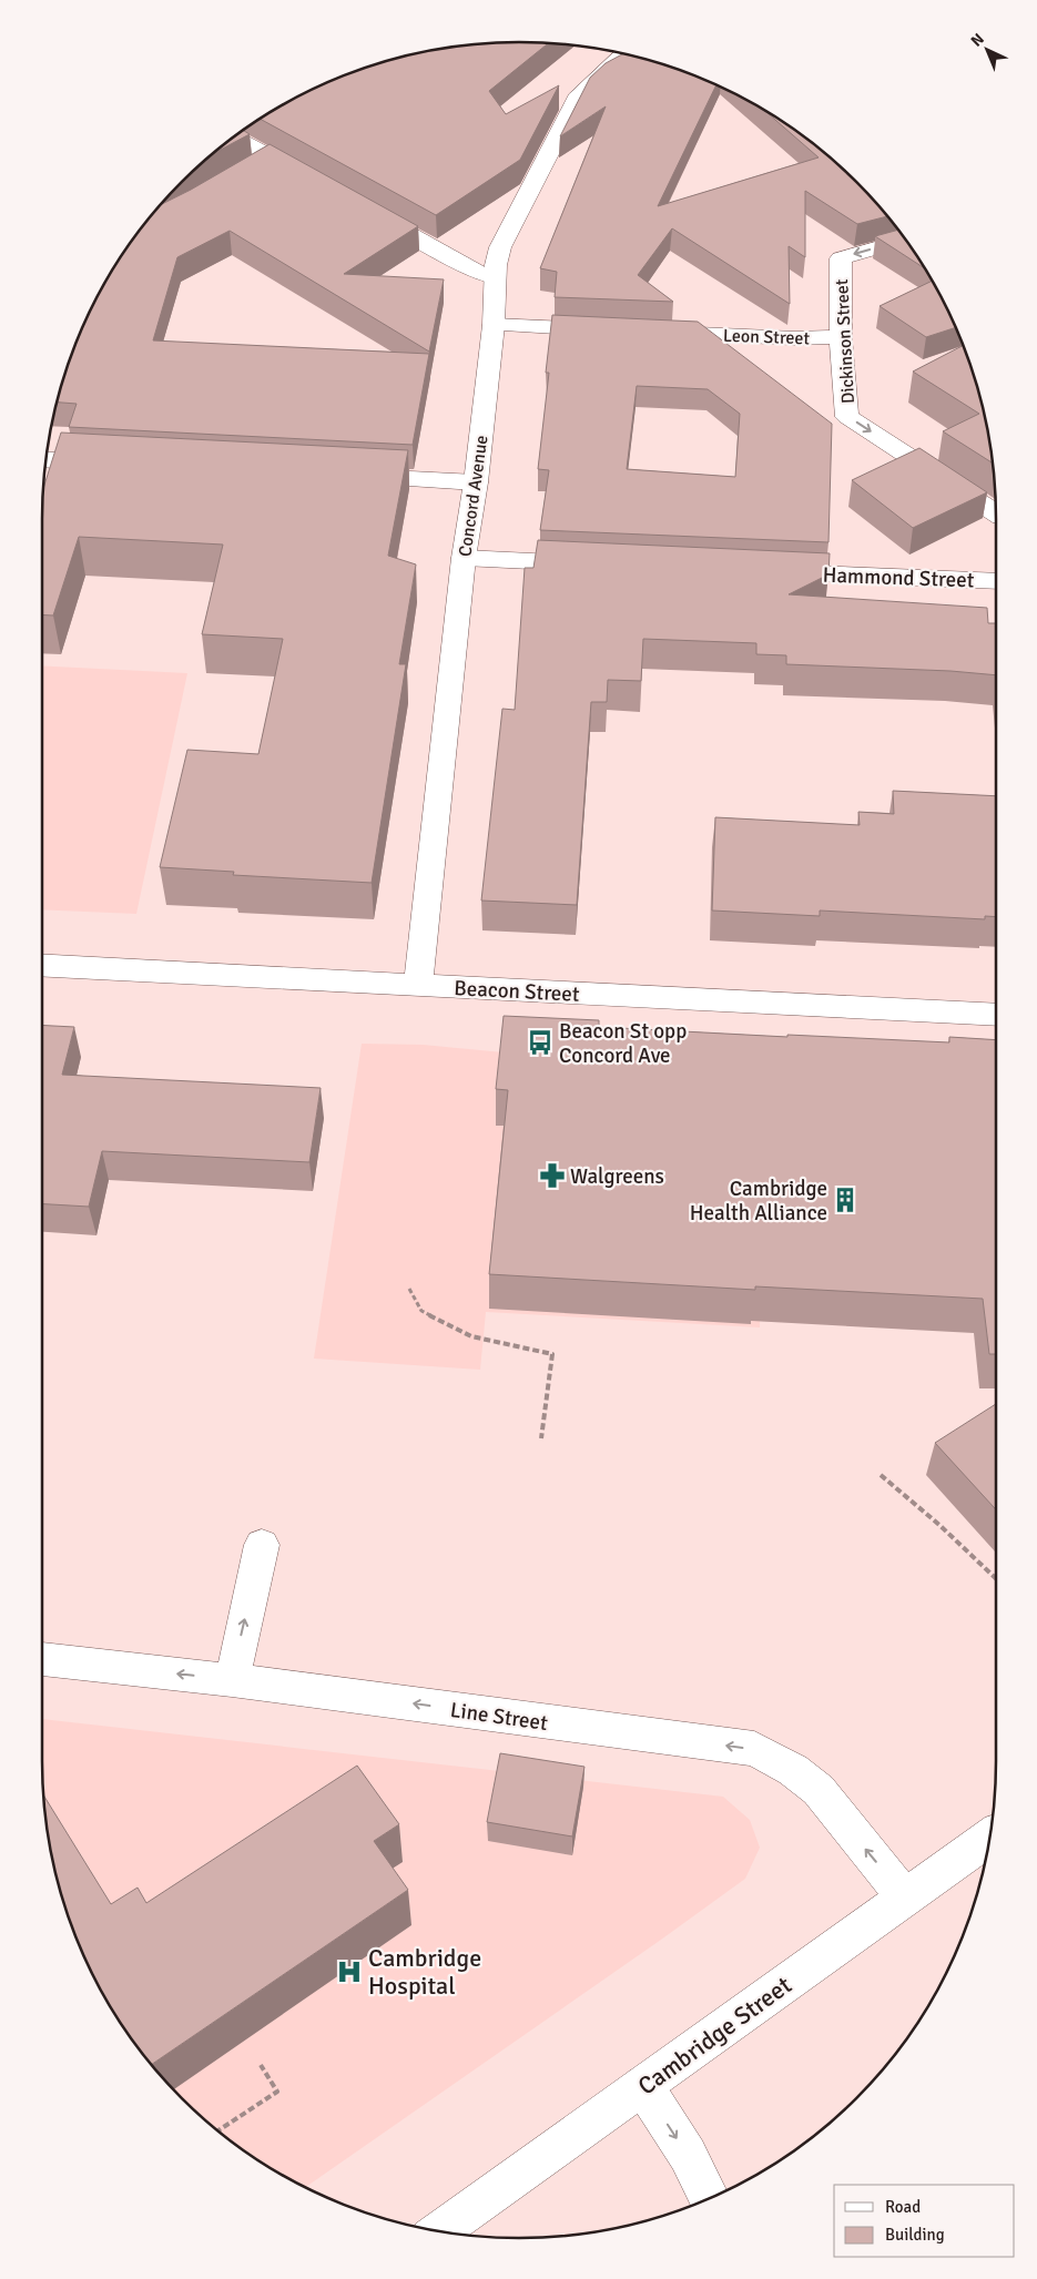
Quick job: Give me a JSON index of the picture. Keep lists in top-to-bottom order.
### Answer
{
  "streets": {
    "main road": [
      "Leon Street",
      "Dickinson Street",
      "Concord Avenue",
      "Hammond Street",
      "Beacon Street",
      "Line Street",
      "Cambridge Street"
    ]
  },
  "crossings": [
    ["Leon Street", "Dickinson Street"],
    ["Concord Avenue", "Beacon Street"],
    ["Line Street", "Cambridge Street"]
  ],
  "one_way": ["Line Street"],
  "places": {
    "bus stop": ["Beacon St opp Concord Ave"],
    "pharmacy": ["Walgreens"],
    "building": ["Cambridge Health Alliance"],
    "hospital": ["Cambridge Hospital"]
  },
  "legend": ["Road", "Building"],
  "north": "top left"
}
